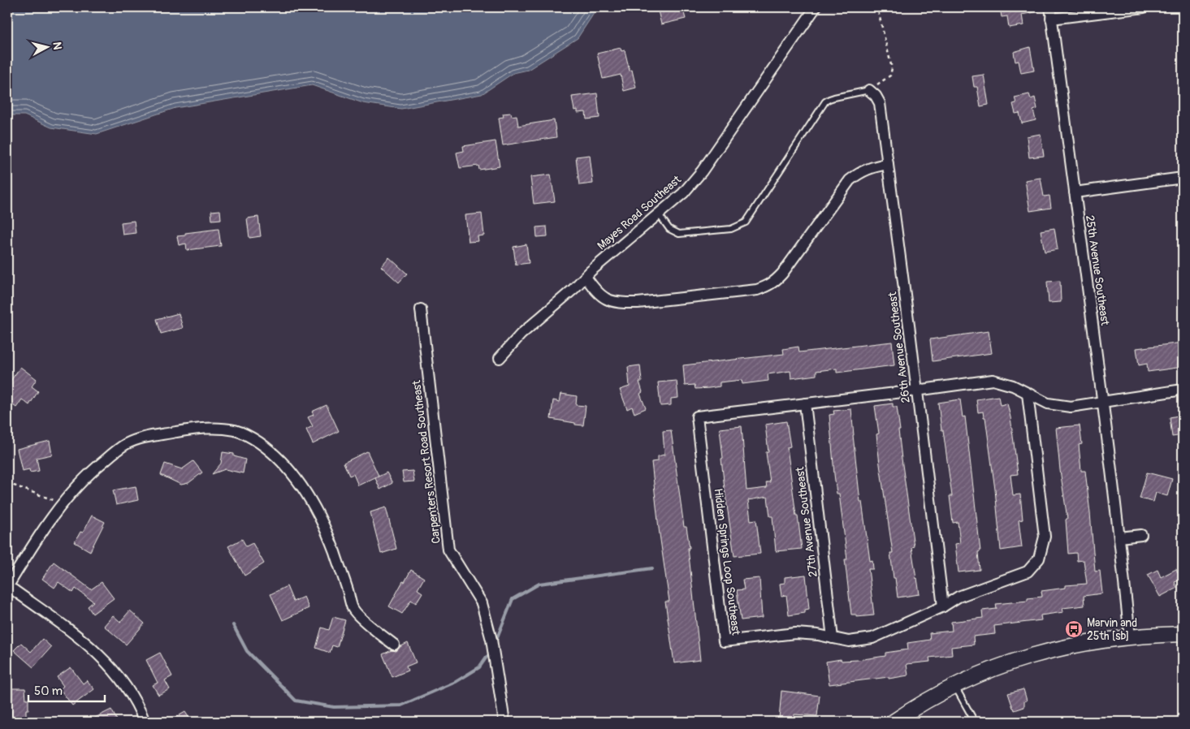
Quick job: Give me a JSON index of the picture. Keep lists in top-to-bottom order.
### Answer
{
  "streets": {
    "street": [
      "Mayes Road Southeast",
      "25th Avenue Southeast",
      "26th Avenue Southeast",
      "Carpenters Resort Road Southeast",
      "27th Avenue Southeast",
      "Hidden Springs Loop Southeast"
    ]
  },
  "crossings": [
    ["25th Avenue Southeast", "Hidden Springs Loop Southeast"],
    ["26th Avenue Southeast", "Hidden Springs Loop Southeast"],
    ["27th Avenue Southeast", "Hidden Springs Loop Southeast"]
  ],
  "places": {
    "bus stop": ["Marvin and 25th [sb]"]
  },
  "scale_bar": "50 m",
  "north": "right"
}
